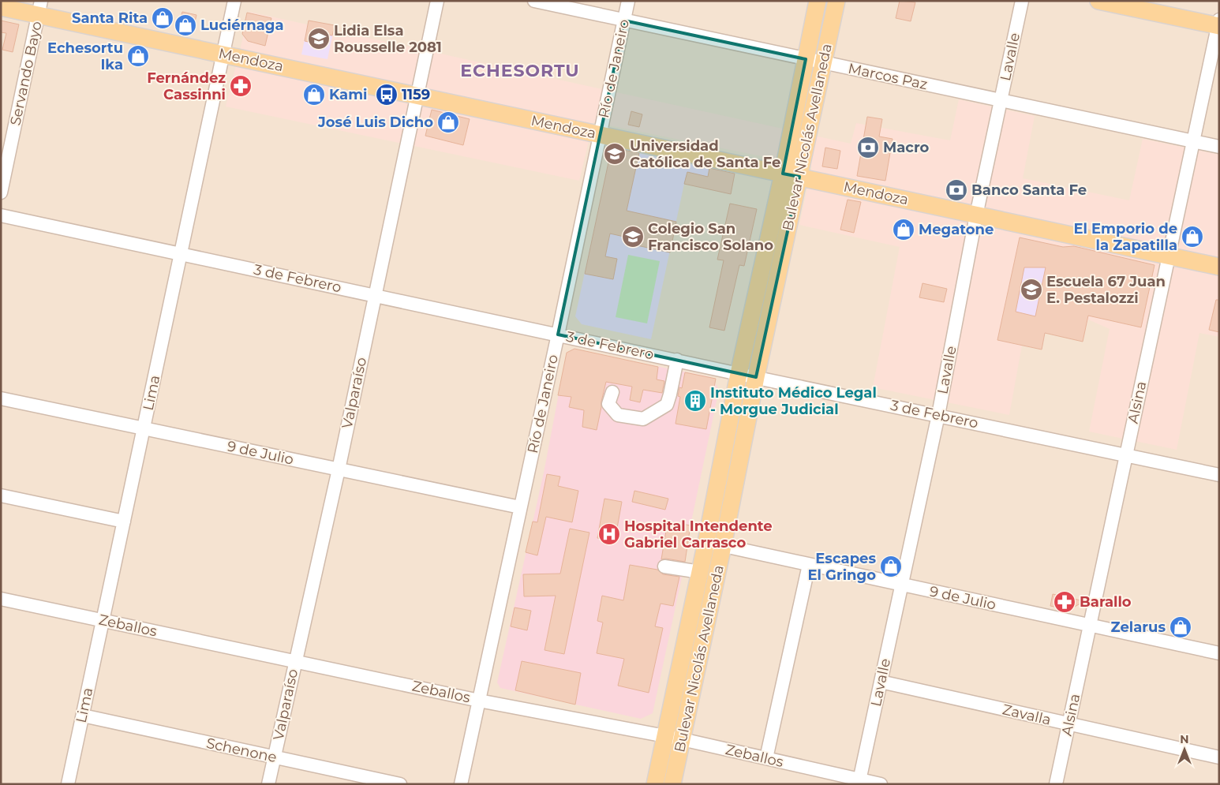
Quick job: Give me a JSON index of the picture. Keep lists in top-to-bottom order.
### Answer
{
  "streets": {
    "main road": ["Mendoza", "Bulevar Nicolás Avellaneda"],
    "street": [
      "Lavalle",
      "Río de Janeiro",
      "Servando Bayo",
      "Marcos Paz",
      "3 de Febrero",
      "Lima",
      "Valparaíso",
      "Alsina",
      "9 de Julio",
      "Zeballos",
      "Zavalla",
      "Schenone"
    ]
  },
  "crossings": [
    ["Lavalle", "Mendoza"],
    ["Lavalle", "Marcos Paz"],
    ["Lavalle", "3 de Febrero"],
    ["Lavalle", "9 de Julio"],
    ["Lavalle", "Zeballos"],
    ["Lavalle", "Zavalla"],
    ["Mendoza", "Río de Janeiro"],
    ["Mendoza", "Servando Bayo"],
    ["Mendoza", "Bulevar Nicolás Avellaneda"],
    ["Mendoza", "Lima"],
    ["Mendoza", "Valparaíso"],
    ["Mendoza", "Alsina"],
    ["Río de Janeiro", "Marcos Paz"],
    ["Río de Janeiro", "3 de Febrero"],
    ["Río de Janeiro", "9 de Julio"],
    ["Río de Janeiro", "Zeballos"],
    ["Marcos Paz", "Bulevar Nicolás Avellaneda"],
    ["Marcos Paz", "Alsina"],
    ["Bulevar Nicolás Avellaneda", "3 de Febrero"],
    ["Bulevar Nicolás Avellaneda", "9 de Julio"],
    ["Bulevar Nicolás Avellaneda", "Zeballos"],
    ["3 de Febrero", "Lima"],
    ["3 de Febrero", "Valparaíso"],
    ["3 de Febrero", "Alsina"],
    ["Lima", "9 de Julio"],
    ["Lima", "Zeballos"],
    ["Lima", "Schenone"],
    ["Valparaíso", "9 de Julio"],
    ["Valparaíso", "Zeballos"],
    ["Valparaíso", "Schenone"],
    ["Alsina", "9 de Julio"],
    ["Alsina", "Zavalla"]
  ],
  "districts": ["ECHESORTU"],
  "places": {
    "shop": [
      "Santa Rita",
      "Luciérnaga",
      "Echesortu Ika",
      "Kami",
      "José Luis Dicho",
      "Megatone",
      "El Emporio de la Zapatilla",
      "Escapes El Gringo",
      "Zelarus"
    ],
    "school or university": [
      "Lidia Elsa Rousselle 2081",
      "Universidad Católica de Santa Fe",
      "Colegio San Francisco Solano",
      "Escuela 67 Juan E. Pestalozzi"
    ],
    "pharmacy": ["Fernández Cassinni", "Barallo"],
    "bus stop": ["1159"],
    "bank": ["Macro", "Banco Santa Fe"],
    "building": ["Instituto Médico Legal - Morgue Judicial"],
    "hospital": ["Hospital Intendente Gabriel Carrasco"]
  },
  "north": "top"
}
